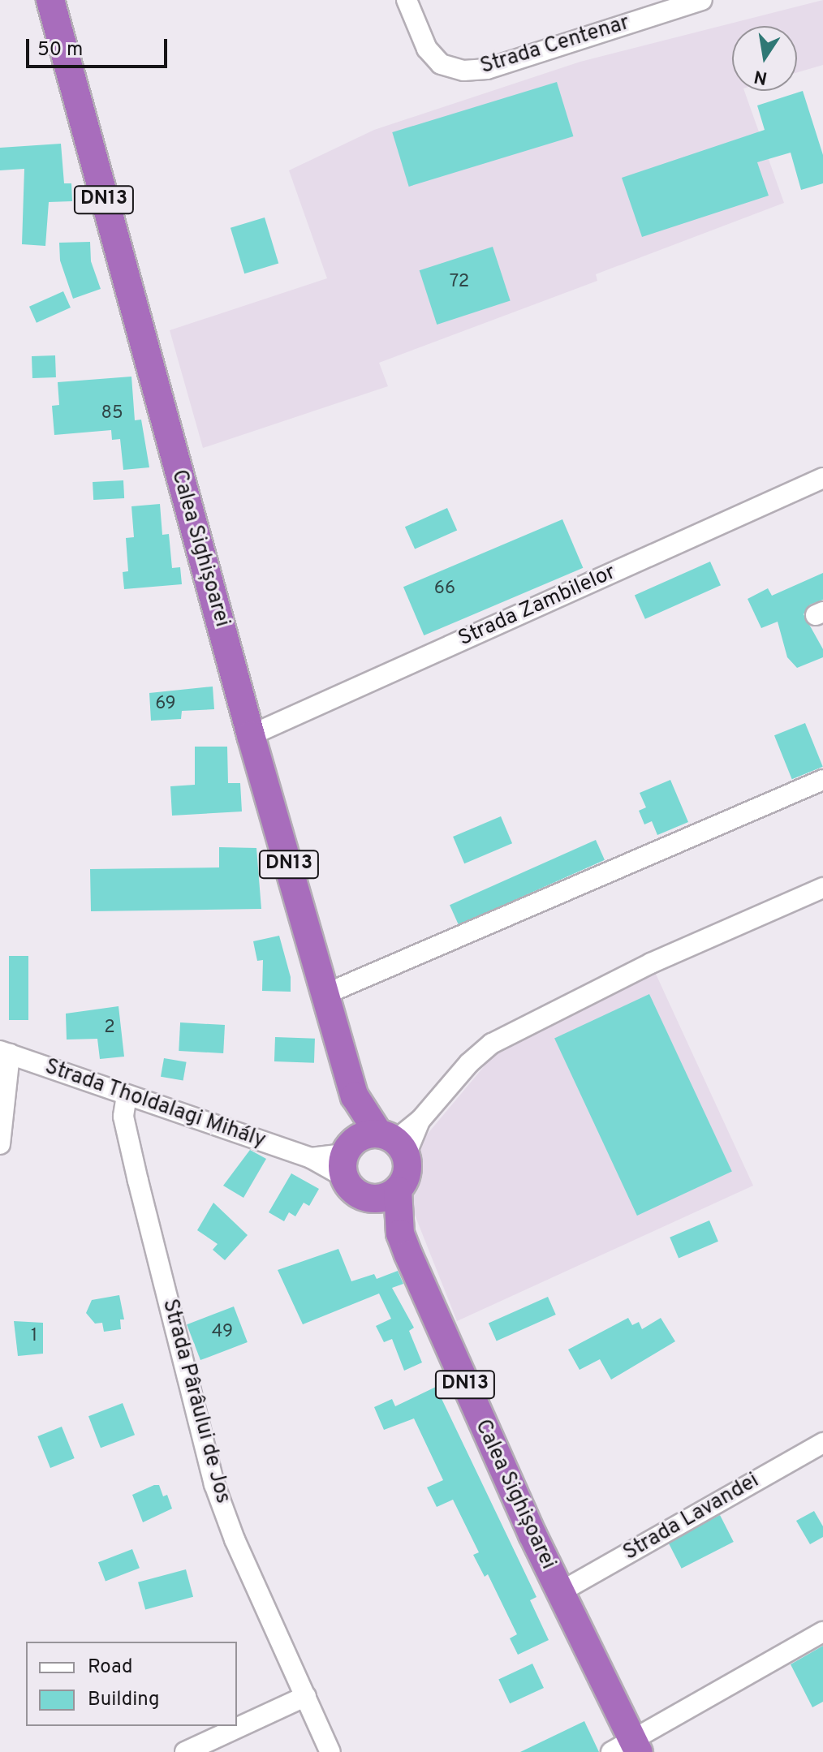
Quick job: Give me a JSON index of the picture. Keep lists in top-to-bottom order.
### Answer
{
  "streets": {
    "highway": ["DN13", "Calea Sighișoarei"],
    "street": [
      "Strada Centenar",
      "Strada Zambilelor",
      "Strada Tholdalagi Mihály",
      "Strada Pârâului de Jos",
      "Strada Lavandei"
    ]
  },
  "crossings": [
    ["DN13", "Calea Sighișoarei"],
    ["DN13", "Strada Tholdalagi Mihály"],
    ["Calea Sighișoarei", "Strada Zambilelor"],
    ["Calea Sighișoarei", "Strada Tholdalagi Mihály"],
    ["Calea Sighișoarei", "Strada Lavandei"],
    ["Strada Tholdalagi Mihály", "Strada Pârâului de Jos"]
  ],
  "house_numbers": [
    "72",
    "85",
    "66",
    "69",
    "2",
    "49",
    "1"
  ],
  "legend": ["Road", "Building"],
  "scale_bar": "50 m",
  "north": "bottom"
}
